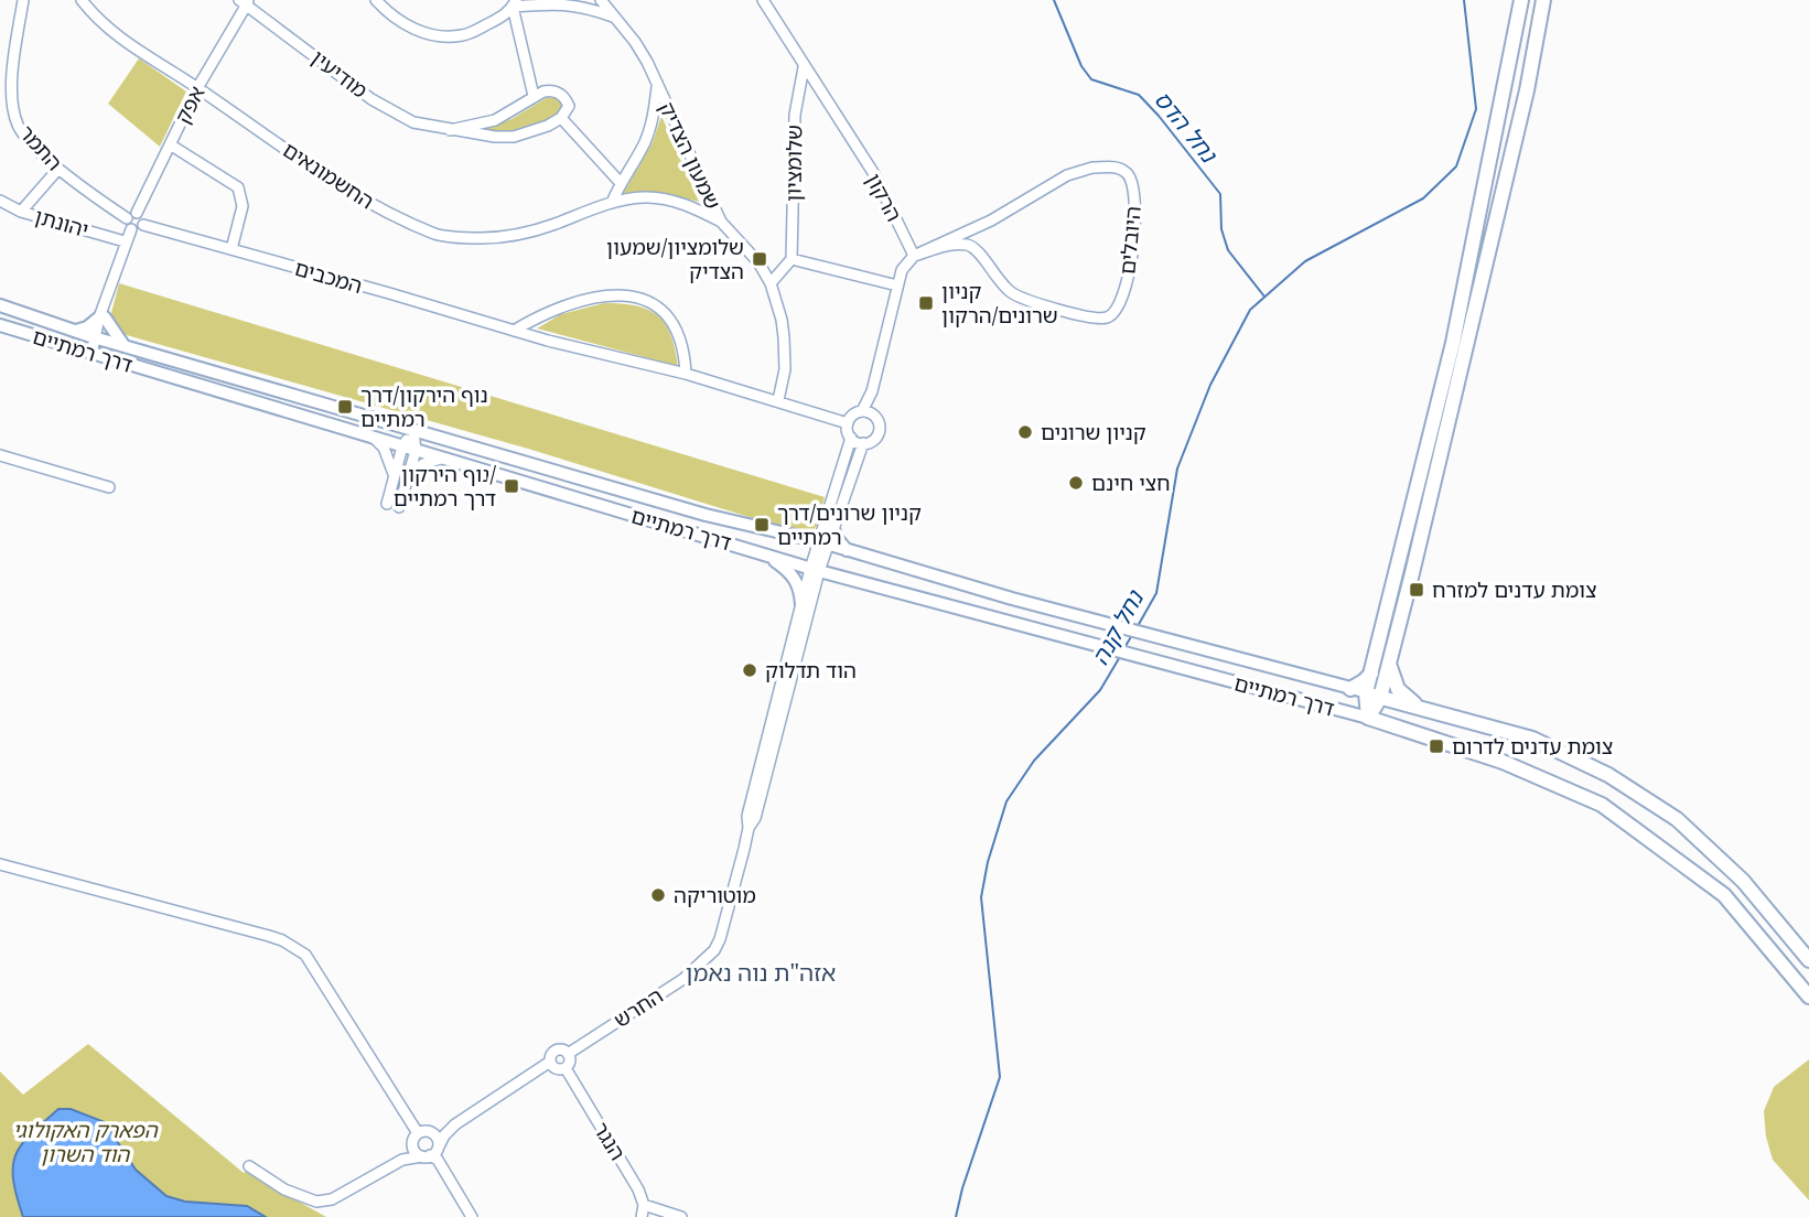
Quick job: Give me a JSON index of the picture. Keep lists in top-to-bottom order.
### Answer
{
  "streets": {
    "main road": ["דרך רמתיים"],
    "street": [
      "מודיעין",
      "אפק",
      "התמר",
      "שמעון הצדיק",
      "שלומציון",
      "החשמונאים",
      "הרקון",
      "יהונתן",
      "היובלים",
      "המכבים",
      "החרש",
      "הנגר"
    ]
  },
  "crossings": [
    ["מודיעין", "אפק"],
    ["אפק", "התמר"],
    ["אפק", "החשמונאים"],
    ["אפק", "המכבים"],
    ["התמר", "המכבים"],
    ["שמעון הצדיק", "החשמונאים"],
    ["שמעון הצדיק", "המכבים"],
    ["שלומציון", "הרקון"],
    ["הרקון", "היובלים"],
    ["דרך רמתיים", "החרש"],
    ["החרש", "הנגר"]
  ],
  "districts": ["אזה\"ת נוה נאמן"],
  "water": ["נחל הדס", "נחל קנה"],
  "parks": ["הפארק האקולוגי הוד השרון"],
  "places": {
    "transit": [
      "שלומציון/שמעון הצדיק",
      "קניון שרונים/הרקון",
      "נוף הירקון/דרך רמתיים",
      "נוף הירקון/ דרך רמתיים",
      "קניון שרונים/דרך רמתיים",
      "צומת עדנים למזרח",
      "צומת עדנים לדרום"
    ],
    "other": [
      "קניון שרונים",
      "חצי חינם",
      "הוד תדלוק",
      "מוטוריקה"
    ]
  }
}
